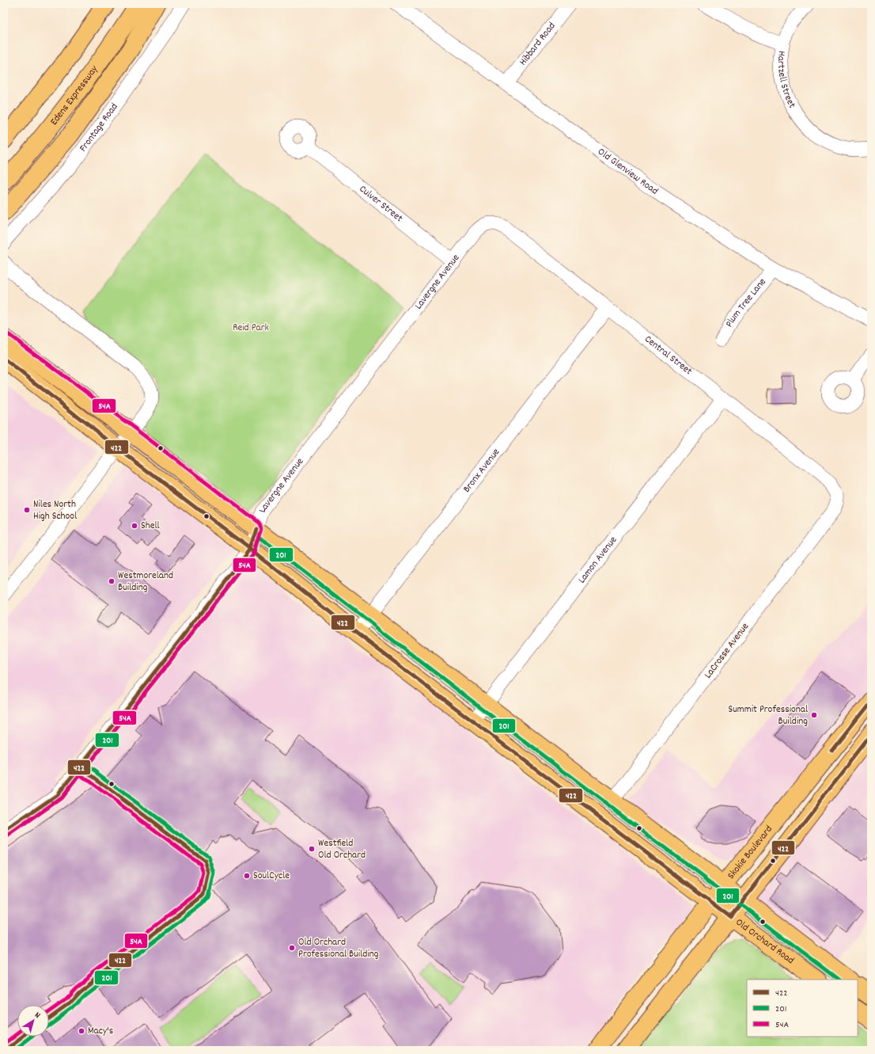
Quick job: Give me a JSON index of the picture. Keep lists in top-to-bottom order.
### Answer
{
  "streets": {
    "main road": ["Edens Expressway", "Skokie Boulevard", "Old Orchard Road"],
    "street": [
      "Hibbard Road",
      "Hartzell Street",
      "Frontage Road",
      "Old Glenview Road",
      "Culver Street",
      "Lavergne Avenue",
      "Plum Tree Lane",
      "Central Street",
      "Bronx Avenue",
      "Lamon Avenue",
      "LaCrosse Avenue"
    ]
  },
  "crossings": [
    ["Hibbard Road", "Old Glenview Road"],
    ["Old Glenview Road", "Plum Tree Lane"],
    ["Culver Street", "Lavergne Avenue"],
    ["Lavergne Avenue", "Central Street"],
    ["Lavergne Avenue", "Old Orchard Road"],
    ["Central Street", "Bronx Avenue"],
    ["Central Street", "Lamon Avenue"],
    ["Central Street", "LaCrosse Avenue"],
    ["Bronx Avenue", "Old Orchard Road"],
    ["Lamon Avenue", "Old Orchard Road"],
    ["LaCrosse Avenue", "Old Orchard Road"],
    ["Skokie Boulevard", "Old Orchard Road"]
  ],
  "parks": ["Reid Park"],
  "places": [
    "Niles North High School",
    "Shell",
    "Westmoreland Building",
    "Summit Professional Building",
    "Westfield Old Orchard",
    "SoulCycle",
    "Old Orchard Professional Building",
    "Macy's"
  ],
  "lines": ["transit line 54A", "transit line 422", "transit line 201"],
  "legend": ["422", "201", "54A"],
  "north": "top right"
}
